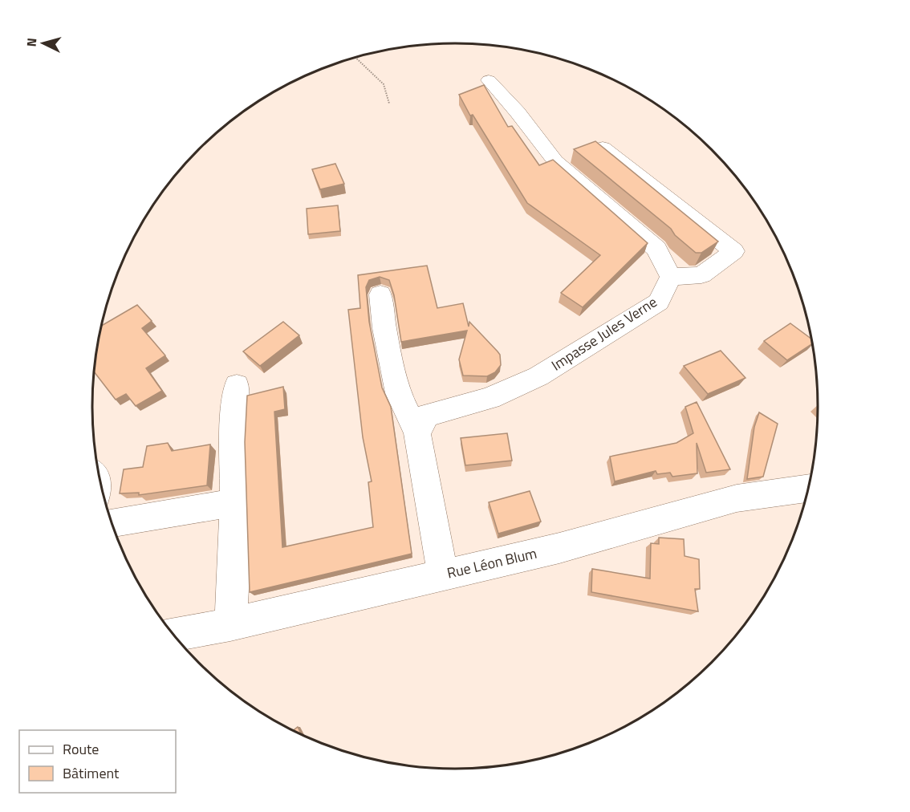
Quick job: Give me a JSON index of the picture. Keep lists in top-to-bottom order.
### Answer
{
  "streets": {
    "street": ["Impasse Jules Verne", "Rue Léon Blum"]
  },
  "legend": ["Route", "Bâtiment"],
  "north": "left"
}
